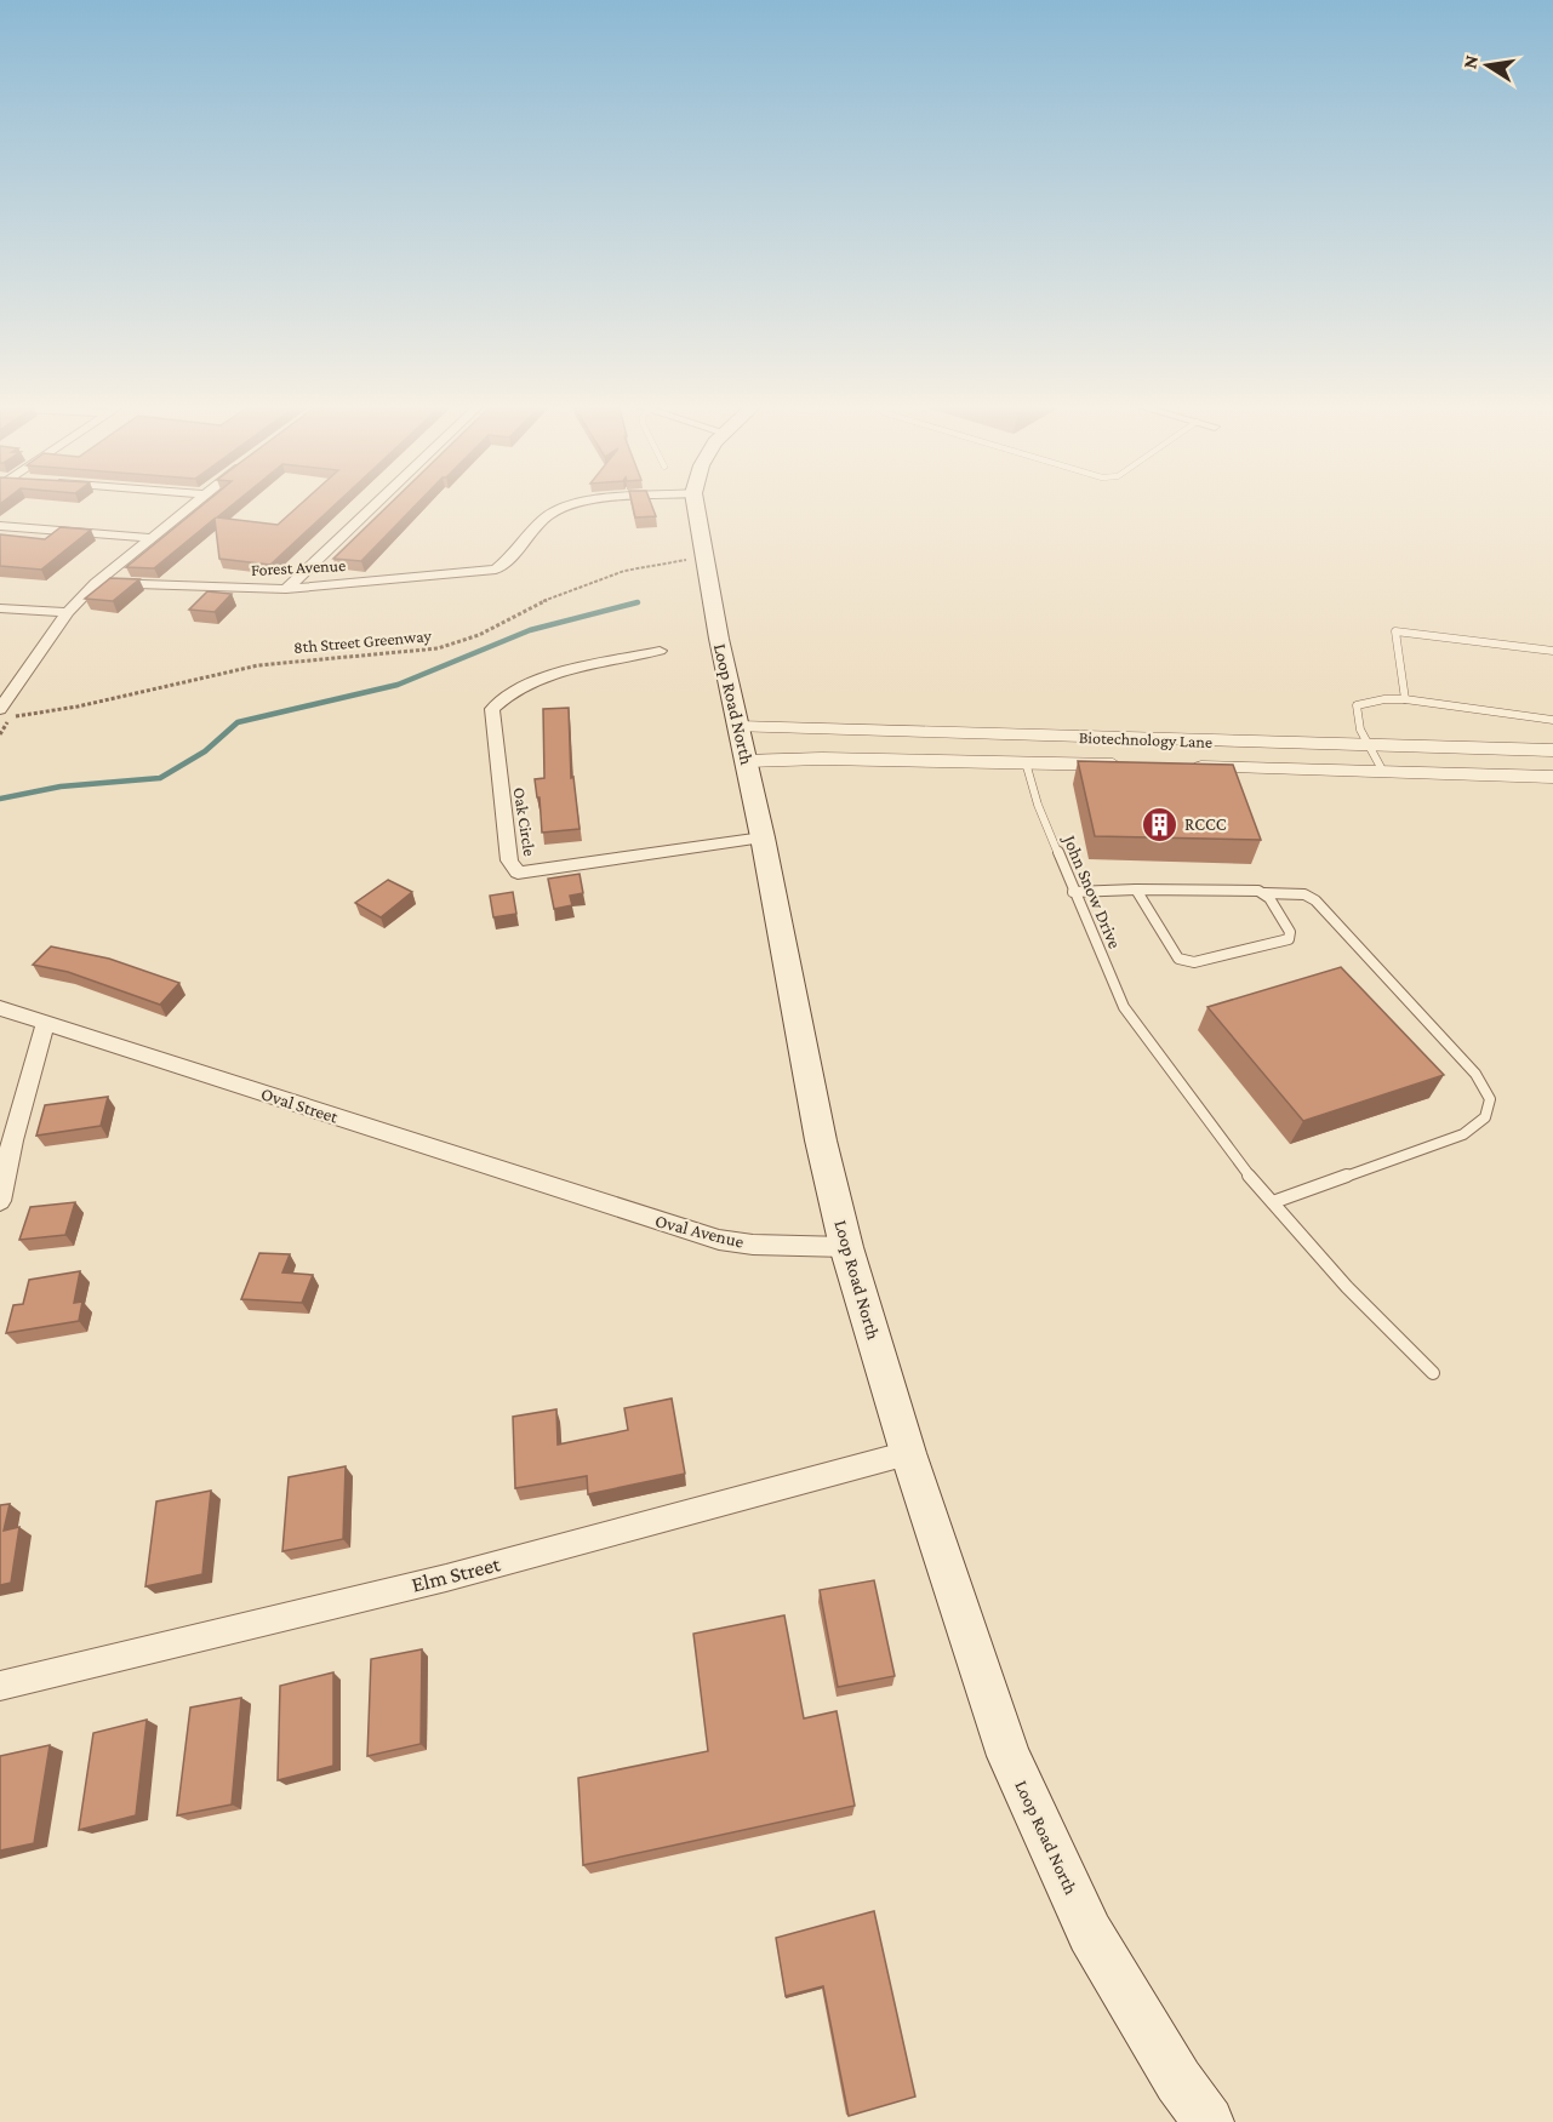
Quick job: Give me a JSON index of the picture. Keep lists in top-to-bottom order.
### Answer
{
  "streets": {
    "main road": ["Loop Road North"],
    "street": [
      "Forest Avenue",
      "Biotechnology Lane",
      "Oak Circle",
      "Oval Street",
      "Oval Avenue",
      "Elm Street"
    ],
    "lane": ["John Snow Drive"],
    "path": ["8th Street Greenway"]
  },
  "crossings": [
    ["8th Street Greenway", "Loop Road North"],
    ["Loop Road North", "Biotechnology Lane"],
    ["Loop Road North", "Oak Circle"],
    ["Loop Road North", "Oval Avenue"],
    ["Loop Road North", "Elm Street"],
    ["Biotechnology Lane", "John Snow Drive"],
    ["Oval Street", "Oval Avenue"]
  ],
  "places": {
    "building": ["RCCC"]
  },
  "north": "left"
}
